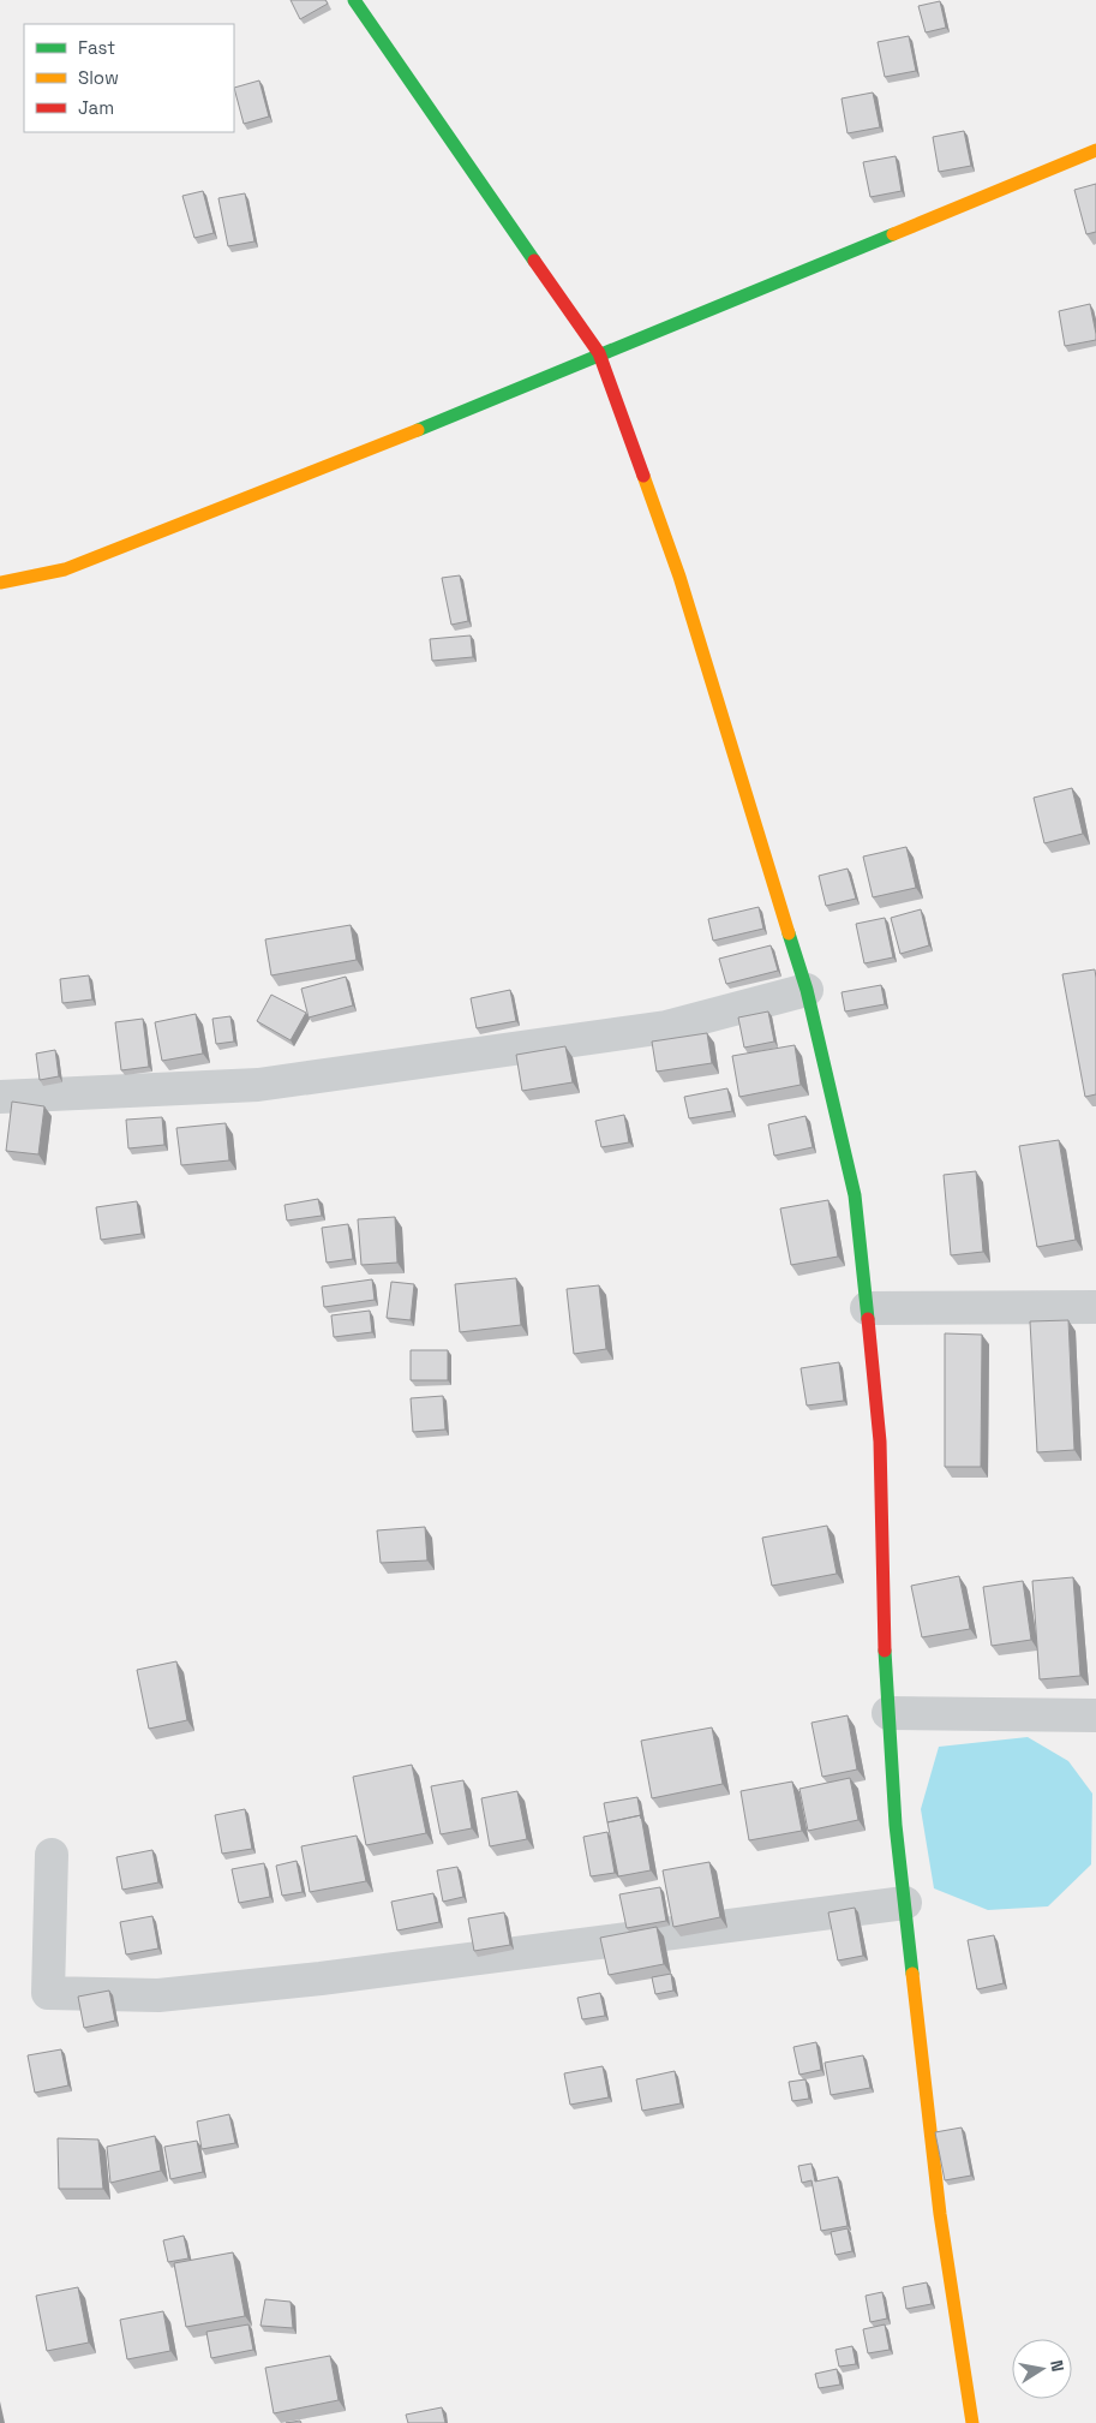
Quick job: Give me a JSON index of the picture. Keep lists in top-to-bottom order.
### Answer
{
  "legend": ["Fast", "Slow", "Jam"],
  "north": "right"
}
